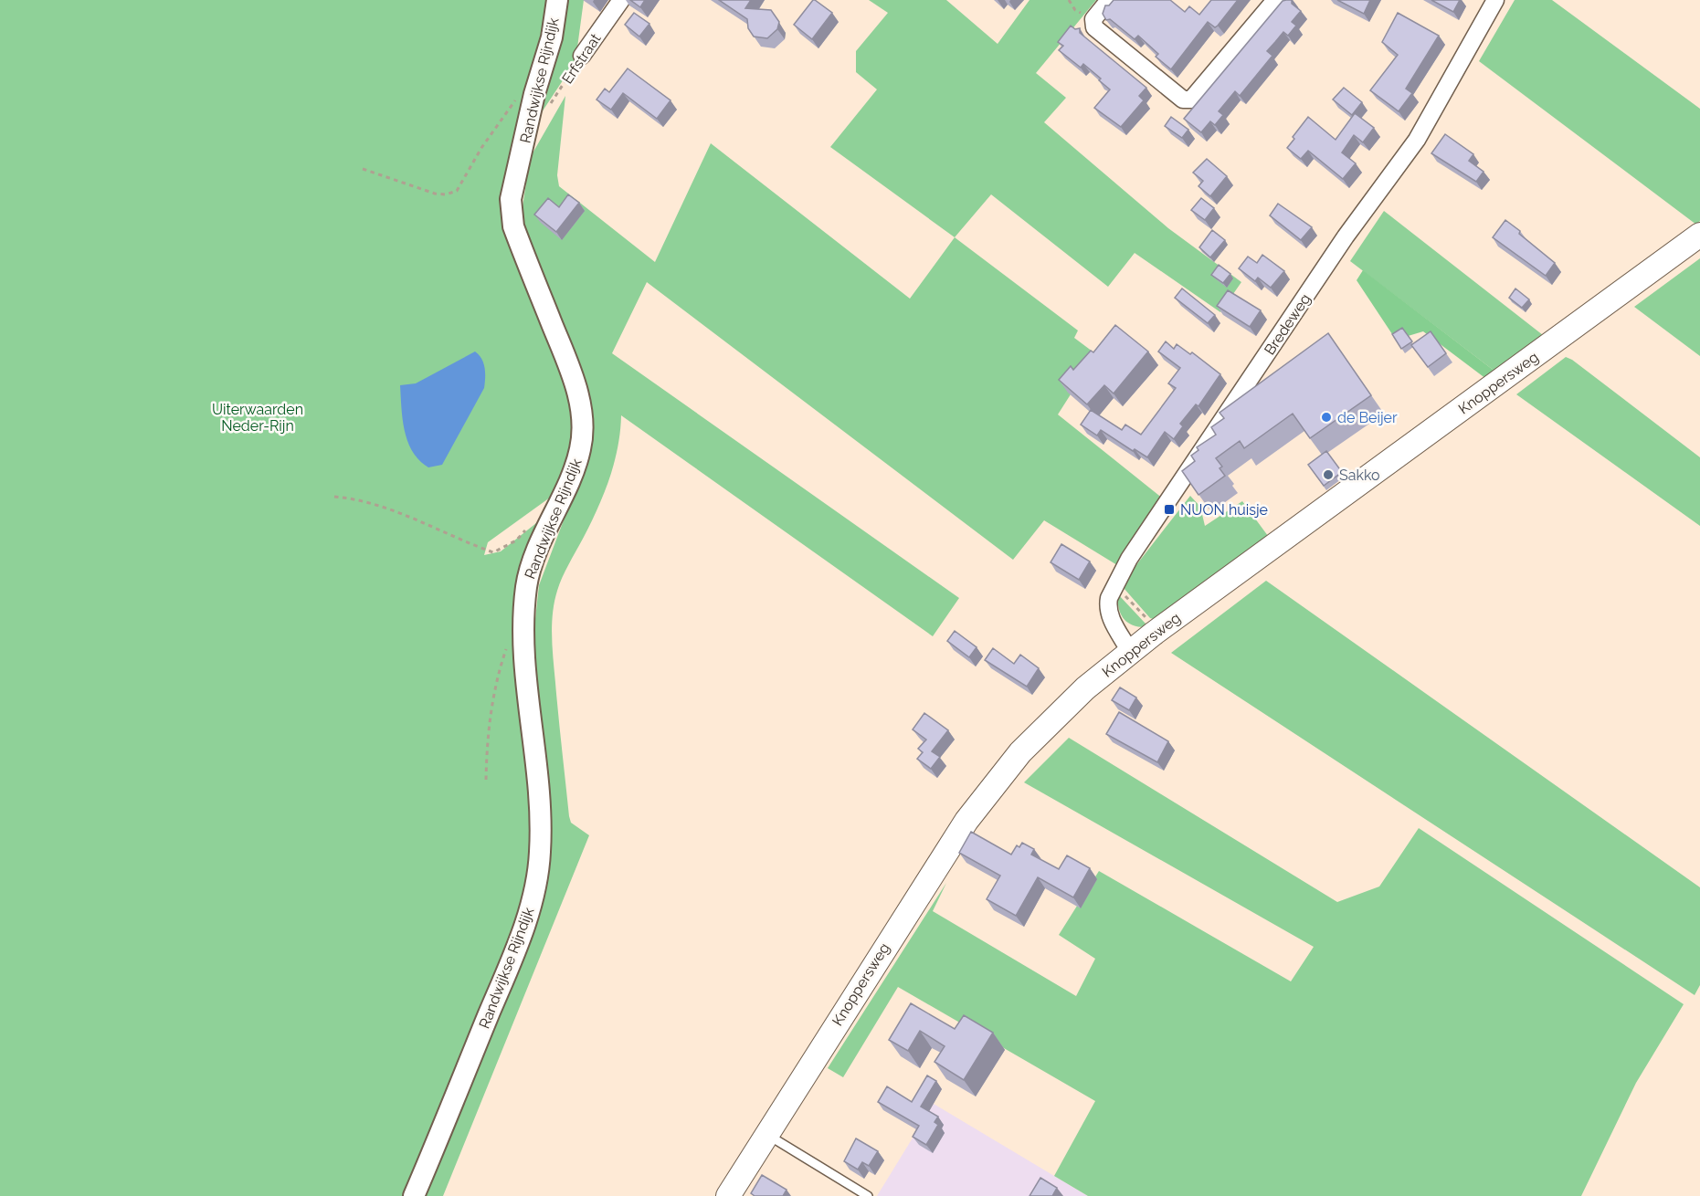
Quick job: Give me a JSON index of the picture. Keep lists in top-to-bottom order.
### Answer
{
  "streets": {
    "main road": ["Knoppersweg"],
    "street": ["Erfstraat", "Randwijkse Rijndijk", "Bredeweg"]
  },
  "crossings": [
    ["Bredeweg", "Knoppersweg"]
  ],
  "parks": ["Uiterwaarden Neder-Rijn"],
  "places": {
    "other": ["de Beijer", "Sakko"],
    "transit": ["NUON huisje"]
  }
}
